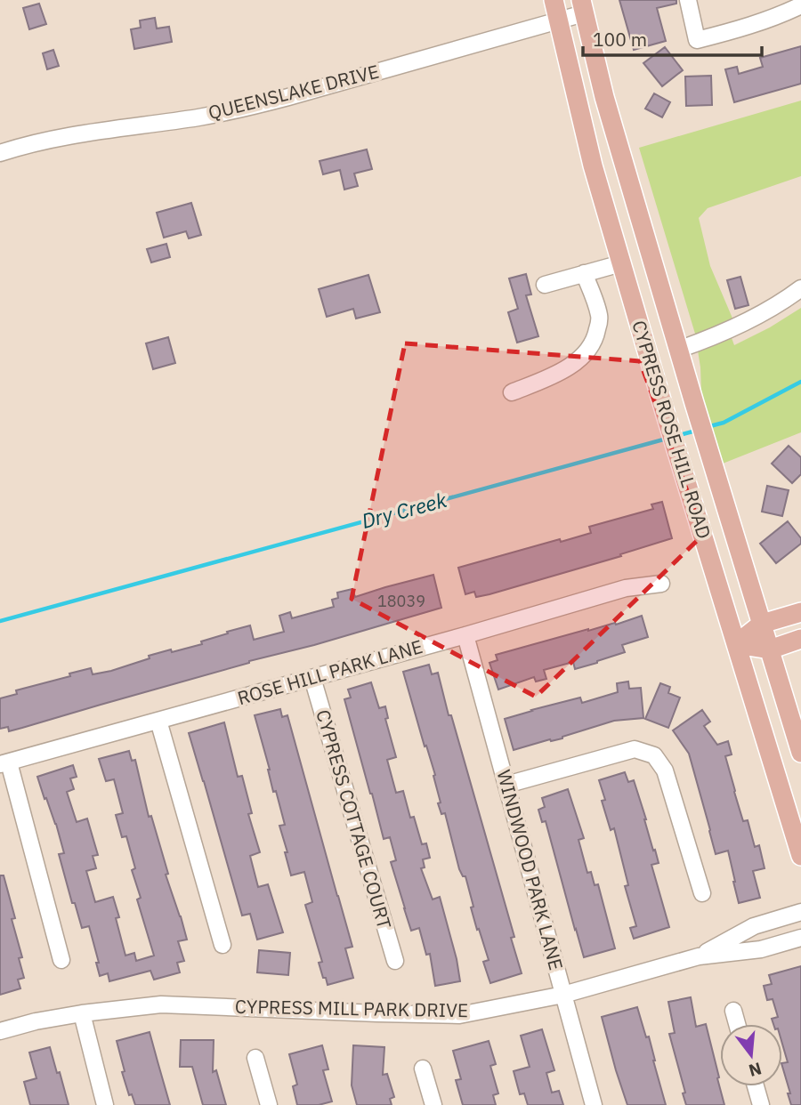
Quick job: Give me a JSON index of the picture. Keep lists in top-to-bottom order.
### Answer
{
  "streets": {
    "main road": ["CYPRESS ROSE HILL ROAD"],
    "street": [
      "QUEENSLAKE DRIVE",
      "ROSE HILL PARK LANE",
      "CYPRESS COTTAGE COURT",
      "WINDWOOD PARK LANE",
      "CYPRESS MILL PARK DRIVE"
    ]
  },
  "crossings": [
    ["QUEENSLAKE DRIVE", "CYPRESS ROSE HILL ROAD"],
    ["ROSE HILL PARK LANE", "CYPRESS COTTAGE COURT"],
    ["ROSE HILL PARK LANE", "WINDWOOD PARK LANE"],
    ["WINDWOOD PARK LANE", "CYPRESS MILL PARK DRIVE"]
  ],
  "water": ["Dry Creek"],
  "house_numbers": ["18039"],
  "scale_bar": "100 m",
  "north": "bottom"
}
